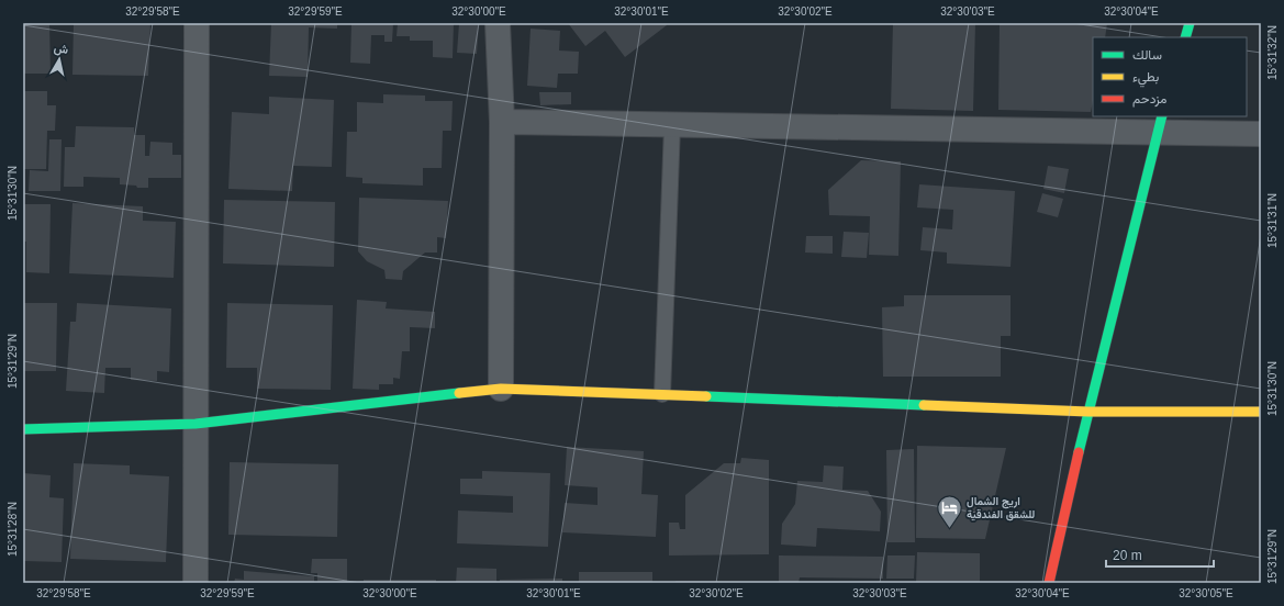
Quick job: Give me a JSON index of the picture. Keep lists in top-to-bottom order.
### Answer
{
  "places": {
    "hotel": ["اريج الشمال للشقق الفندقية"]
  },
  "legend": ["سالك", "بطيء", "مزدحم"],
  "scale_bar": "20 m",
  "north": "top",
  "coordinates": [
    "32°29'58\"E",
    "32°29'59\"E",
    "32°30'00\"E",
    "32°30'01\"E",
    "32°30'02\"E",
    "32°30'03\"E",
    "32°30'04\"E",
    "15°31'32\"N",
    "15°31'30\"N",
    "15°31'31\"N",
    "15°31'29\"N",
    "15°31'28\"N",
    "32°30'05\"E"
  ]
}
